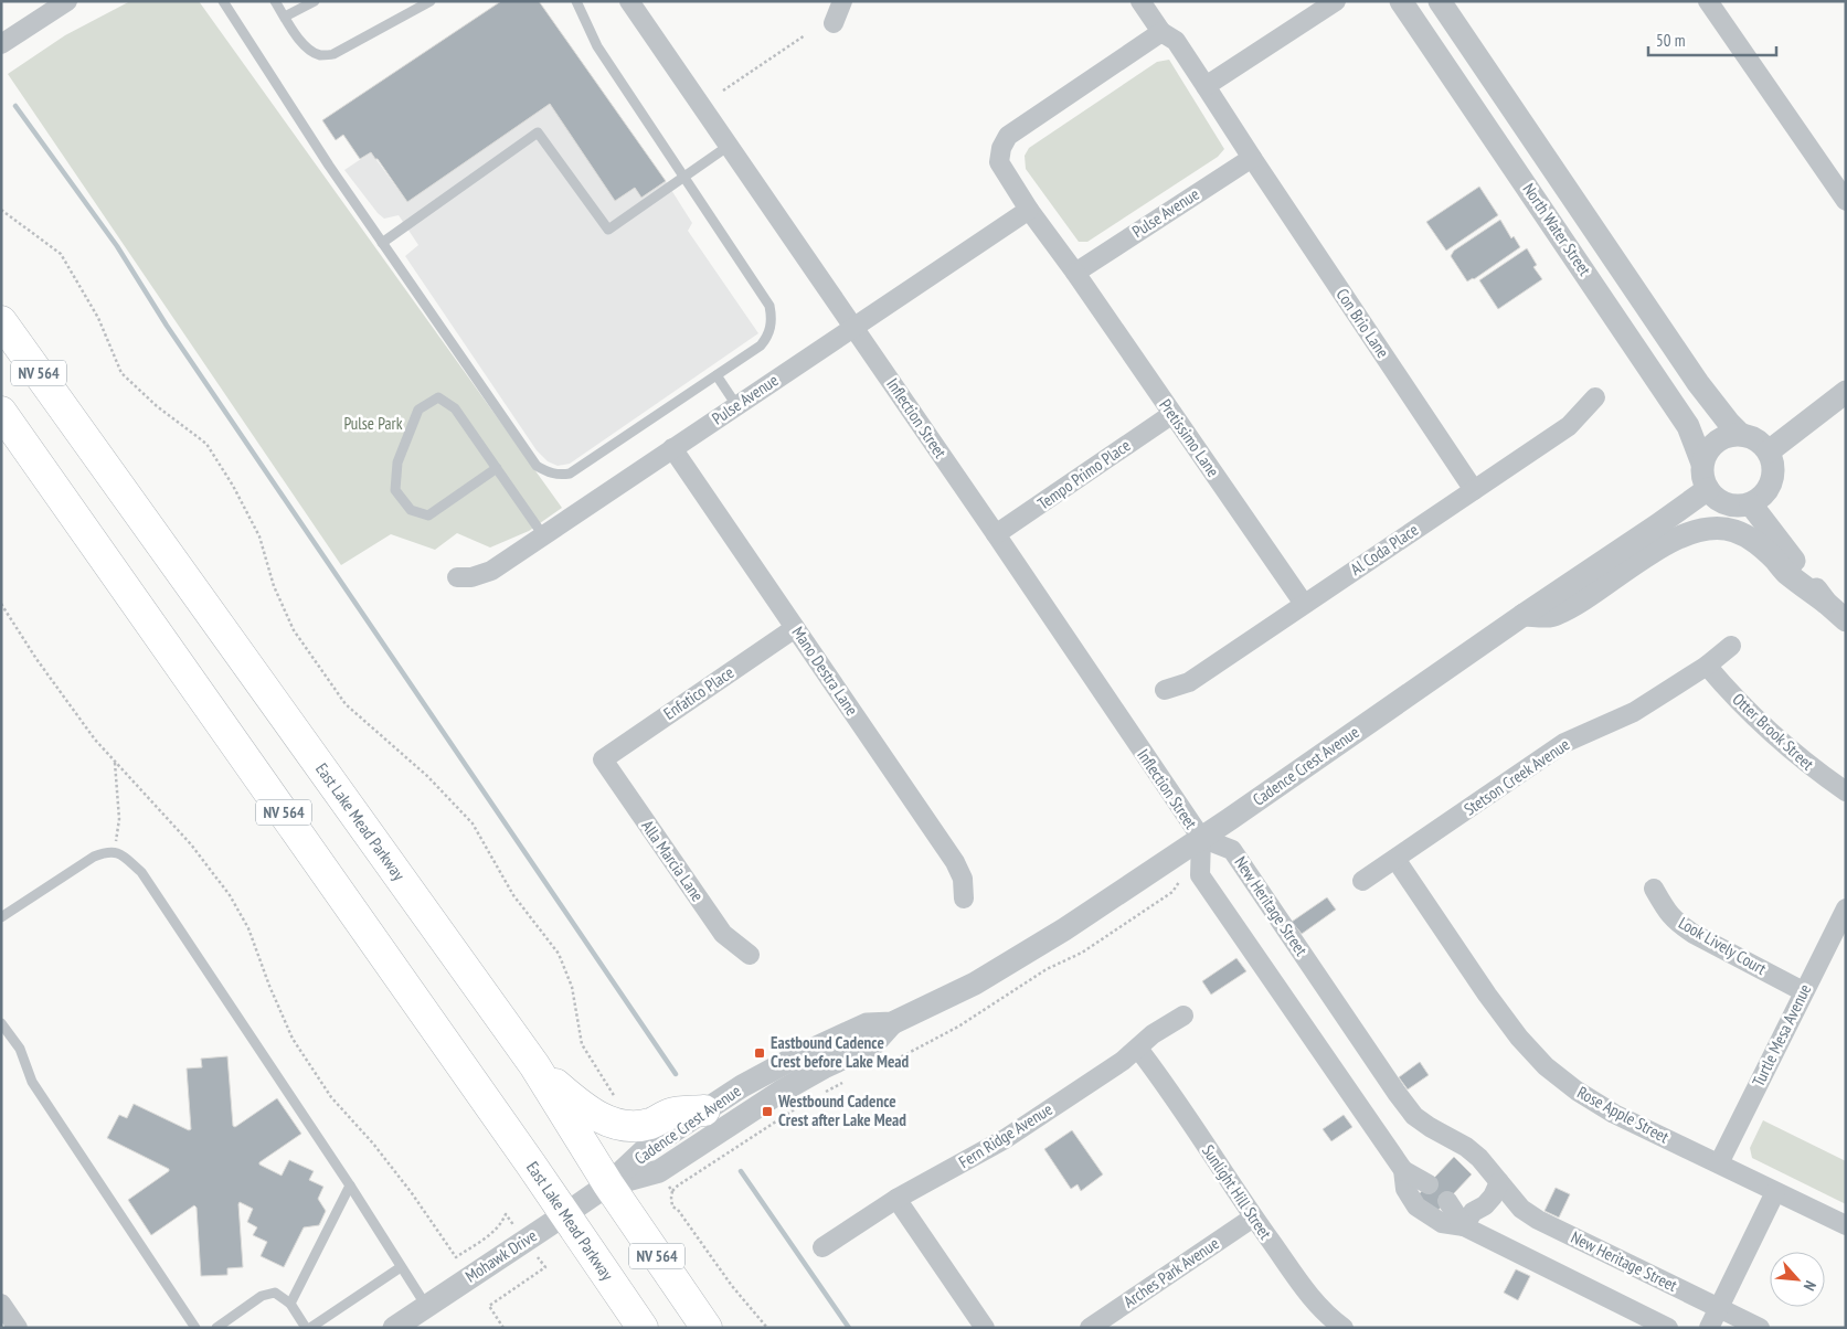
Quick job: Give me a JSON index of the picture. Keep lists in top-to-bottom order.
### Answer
{
  "streets": {
    "main road": ["NV 564", "East Lake Mead Parkway"],
    "street": [
      "Pulse Avenue",
      "North Water Street",
      "Con Brio Lane",
      "Inflection Street",
      "Pretissimo Lane",
      "Tempo Primo Place",
      "Al Coda Place",
      "Mano Destra Lane",
      "Enfatico Place",
      "Otter Brook Street",
      "Cadence Crest Avenue",
      "Stetson Creek Avenue",
      "Alla Marcia Lane",
      "New Heritage Street",
      "Look Lively Court",
      "Turtle Mesa Avenue",
      "Rose Apple Street",
      "Fern Ridge Avenue",
      "Sunlight Hill Street",
      "Mohawk Drive",
      "Arches Park Avenue"
    ]
  },
  "crossings": [
    ["Pulse Avenue", "Con Brio Lane"],
    ["Pulse Avenue", "Inflection Street"],
    ["Pulse Avenue", "Pretissimo Lane"],
    ["Pulse Avenue", "Mano Destra Lane"],
    ["North Water Street", "Cadence Crest Avenue"],
    ["Con Brio Lane", "Al Coda Place"],
    ["Inflection Street", "Tempo Primo Place"],
    ["Inflection Street", "Cadence Crest Avenue"],
    ["Inflection Street", "New Heritage Street"],
    ["Pretissimo Lane", "Tempo Primo Place"],
    ["Pretissimo Lane", "Al Coda Place"],
    ["Mano Destra Lane", "Enfatico Place"],
    ["Enfatico Place", "Alla Marcia Lane"],
    ["Otter Brook Street", "Stetson Creek Avenue"],
    ["Cadence Crest Avenue", "East Lake Mead Parkway"],
    ["Cadence Crest Avenue", "New Heritage Street"],
    ["Cadence Crest Avenue", "Mohawk Drive"],
    ["Stetson Creek Avenue", "Rose Apple Street"],
    ["East Lake Mead Parkway", "Mohawk Drive"],
    ["Look Lively Court", "Turtle Mesa Avenue"],
    ["Turtle Mesa Avenue", "Rose Apple Street"],
    ["Fern Ridge Avenue", "Sunlight Hill Street"],
    ["Sunlight Hill Street", "Arches Park Avenue"]
  ],
  "parks": ["Pulse Park"],
  "places": {
    "transit": ["Eastbound Cadence Crest before Lake Mead", "Westbound Cadence Crest after Lake Mead"]
  },
  "scale_bar": "50 m",
  "north": "bottom right"
}
